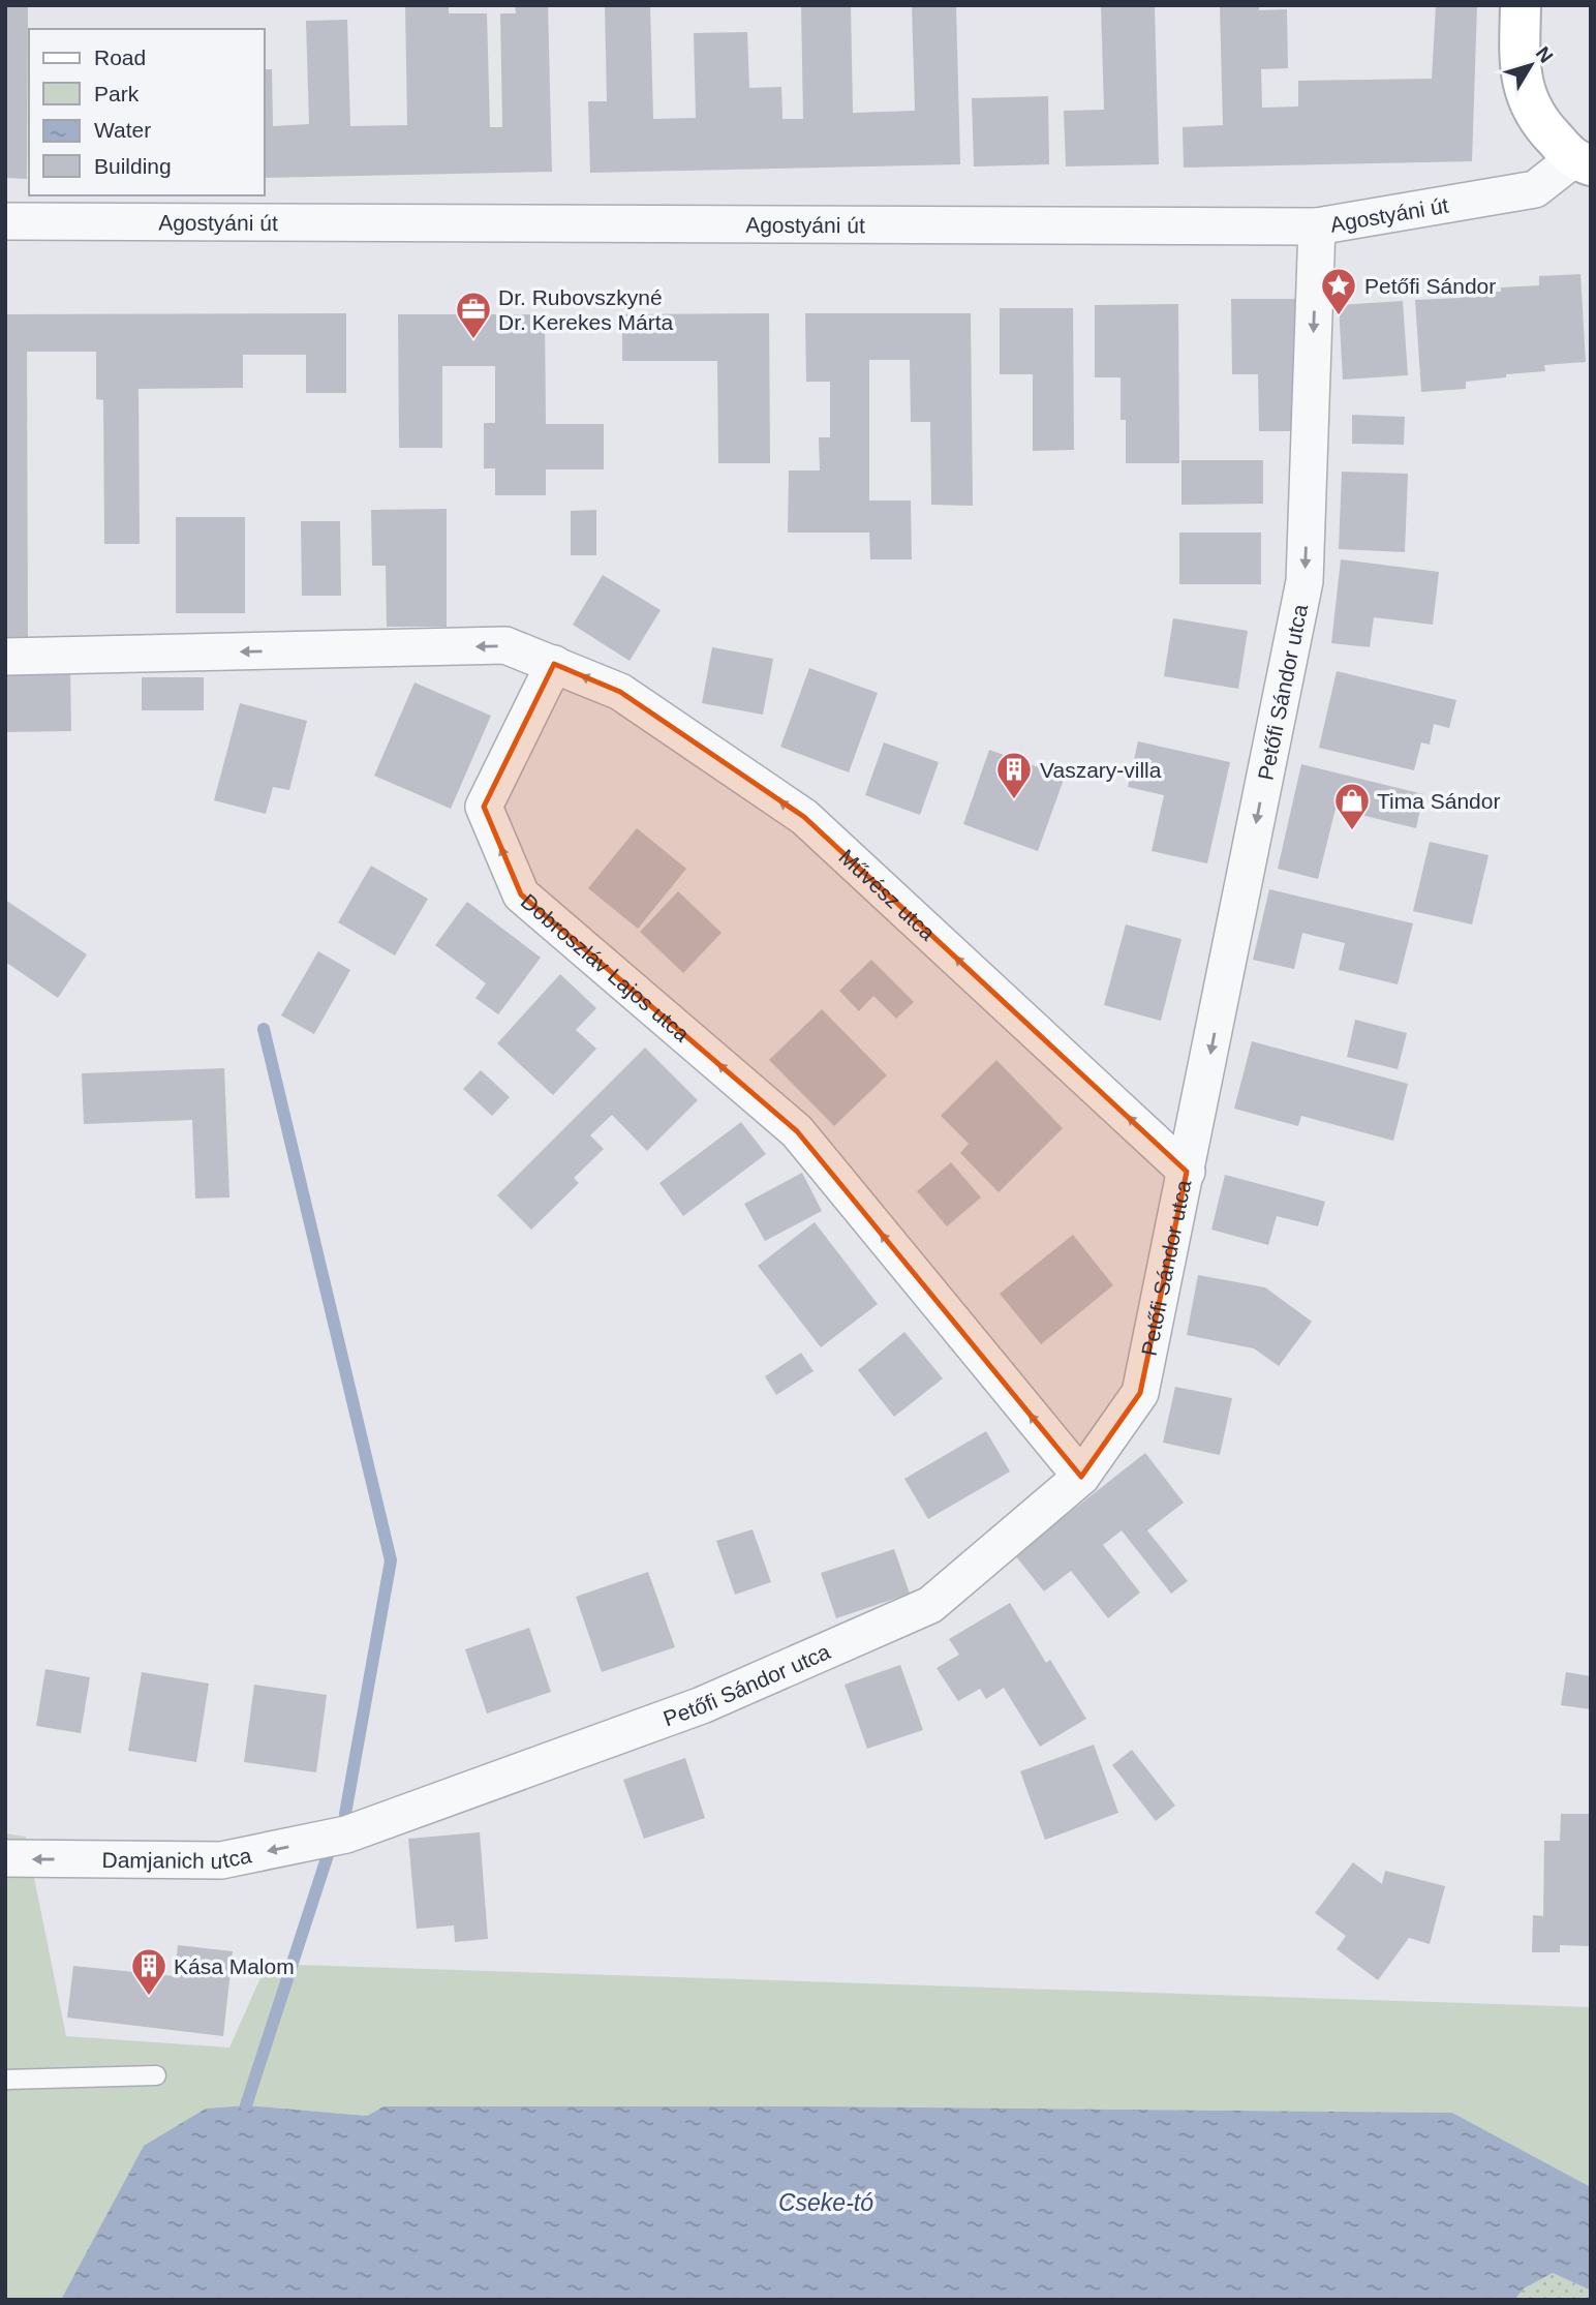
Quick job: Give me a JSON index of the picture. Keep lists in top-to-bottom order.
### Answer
{
  "streets": {
    "street": [
      "Agostyáni út",
      "Petőfi Sándor utca",
      "Művész utca",
      "Dobroszláv Lajos utca",
      "Damjanich utca"
    ]
  },
  "crossings": [
    ["Agostyáni út", "Petőfi Sándor utca"],
    ["Petőfi Sándor utca", "Művész utca"],
    ["Petőfi Sándor utca", "Dobroszláv Lajos utca"],
    ["Petőfi Sándor utca", "Damjanich utca"],
    ["Művész utca", "Dobroszláv Lajos utca"]
  ],
  "one_way": [
    "Petőfi Sándor utca",
    "Művész utca",
    "Dobroszláv Lajos utca",
    "Damjanich utca"
  ],
  "water": ["Cseke-tó"],
  "places": {
    "place": ["Petőfi Sándor"],
    "office": ["Dr. Rubovszkyné Dr. Kerekes Márta"],
    "building": ["Vaszary-villa", "Kása Malom"],
    "shop": ["Tima Sándor"]
  },
  "legend": [
    "Road",
    "Park",
    "Water",
    "Building"
  ],
  "north": "top right"
}
